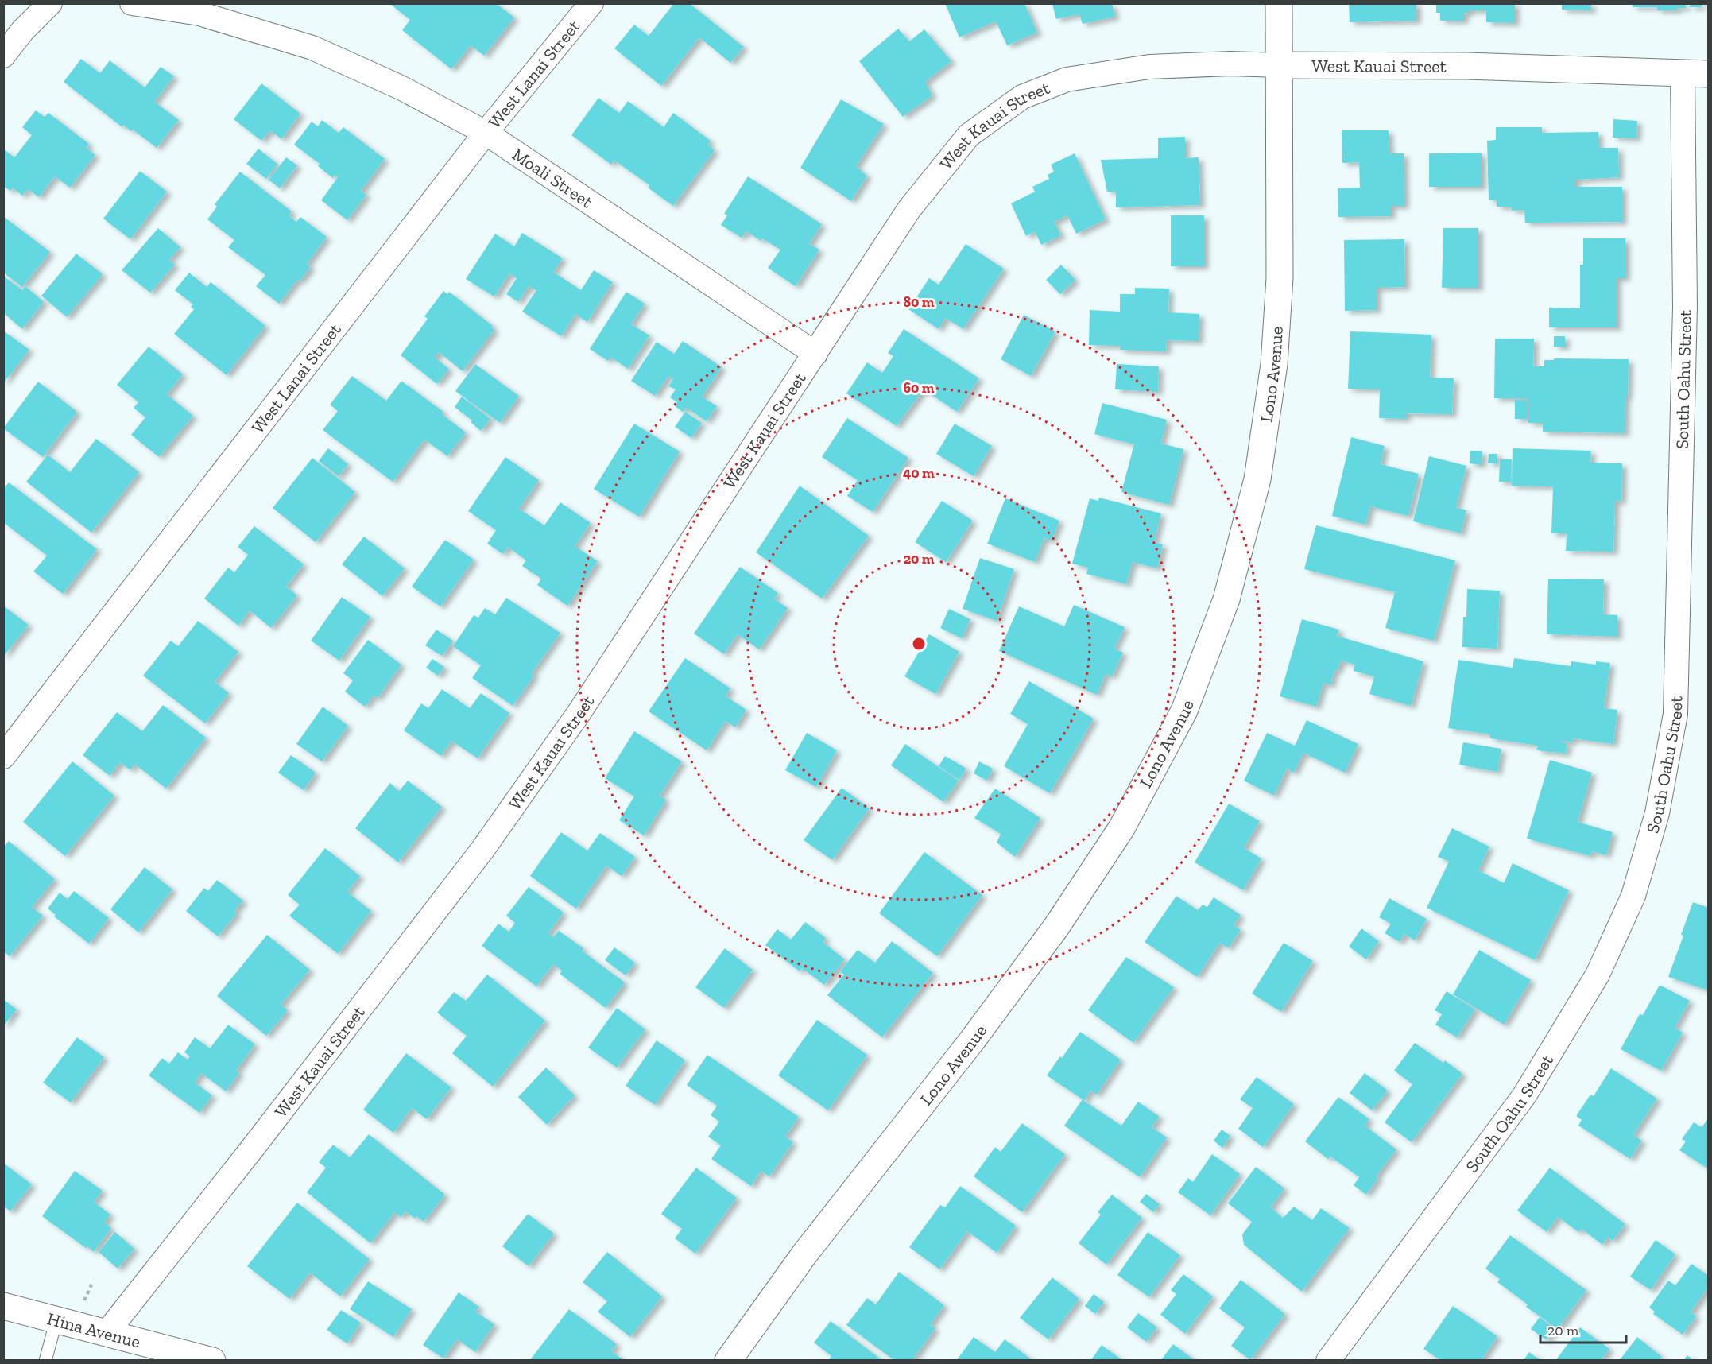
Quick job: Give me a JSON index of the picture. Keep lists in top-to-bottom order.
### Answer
{
  "streets": {
    "street": [
      "West Kauai Street",
      "West Lanai Street",
      "Moali Street",
      "Lono Avenue",
      "South Oahu Street",
      "Hina Avenue"
    ]
  },
  "crossings": [
    ["West Kauai Street", "Moali Street"],
    ["West Kauai Street", "Lono Avenue"],
    ["West Kauai Street", "South Oahu Street"],
    ["West Kauai Street", "Hina Avenue"],
    ["West Lanai Street", "Moali Street"]
  ],
  "scale_bar": "20 m",
  "rings": [
    "80 m",
    "60 m",
    "40 m",
    "20 m"
  ]
}
